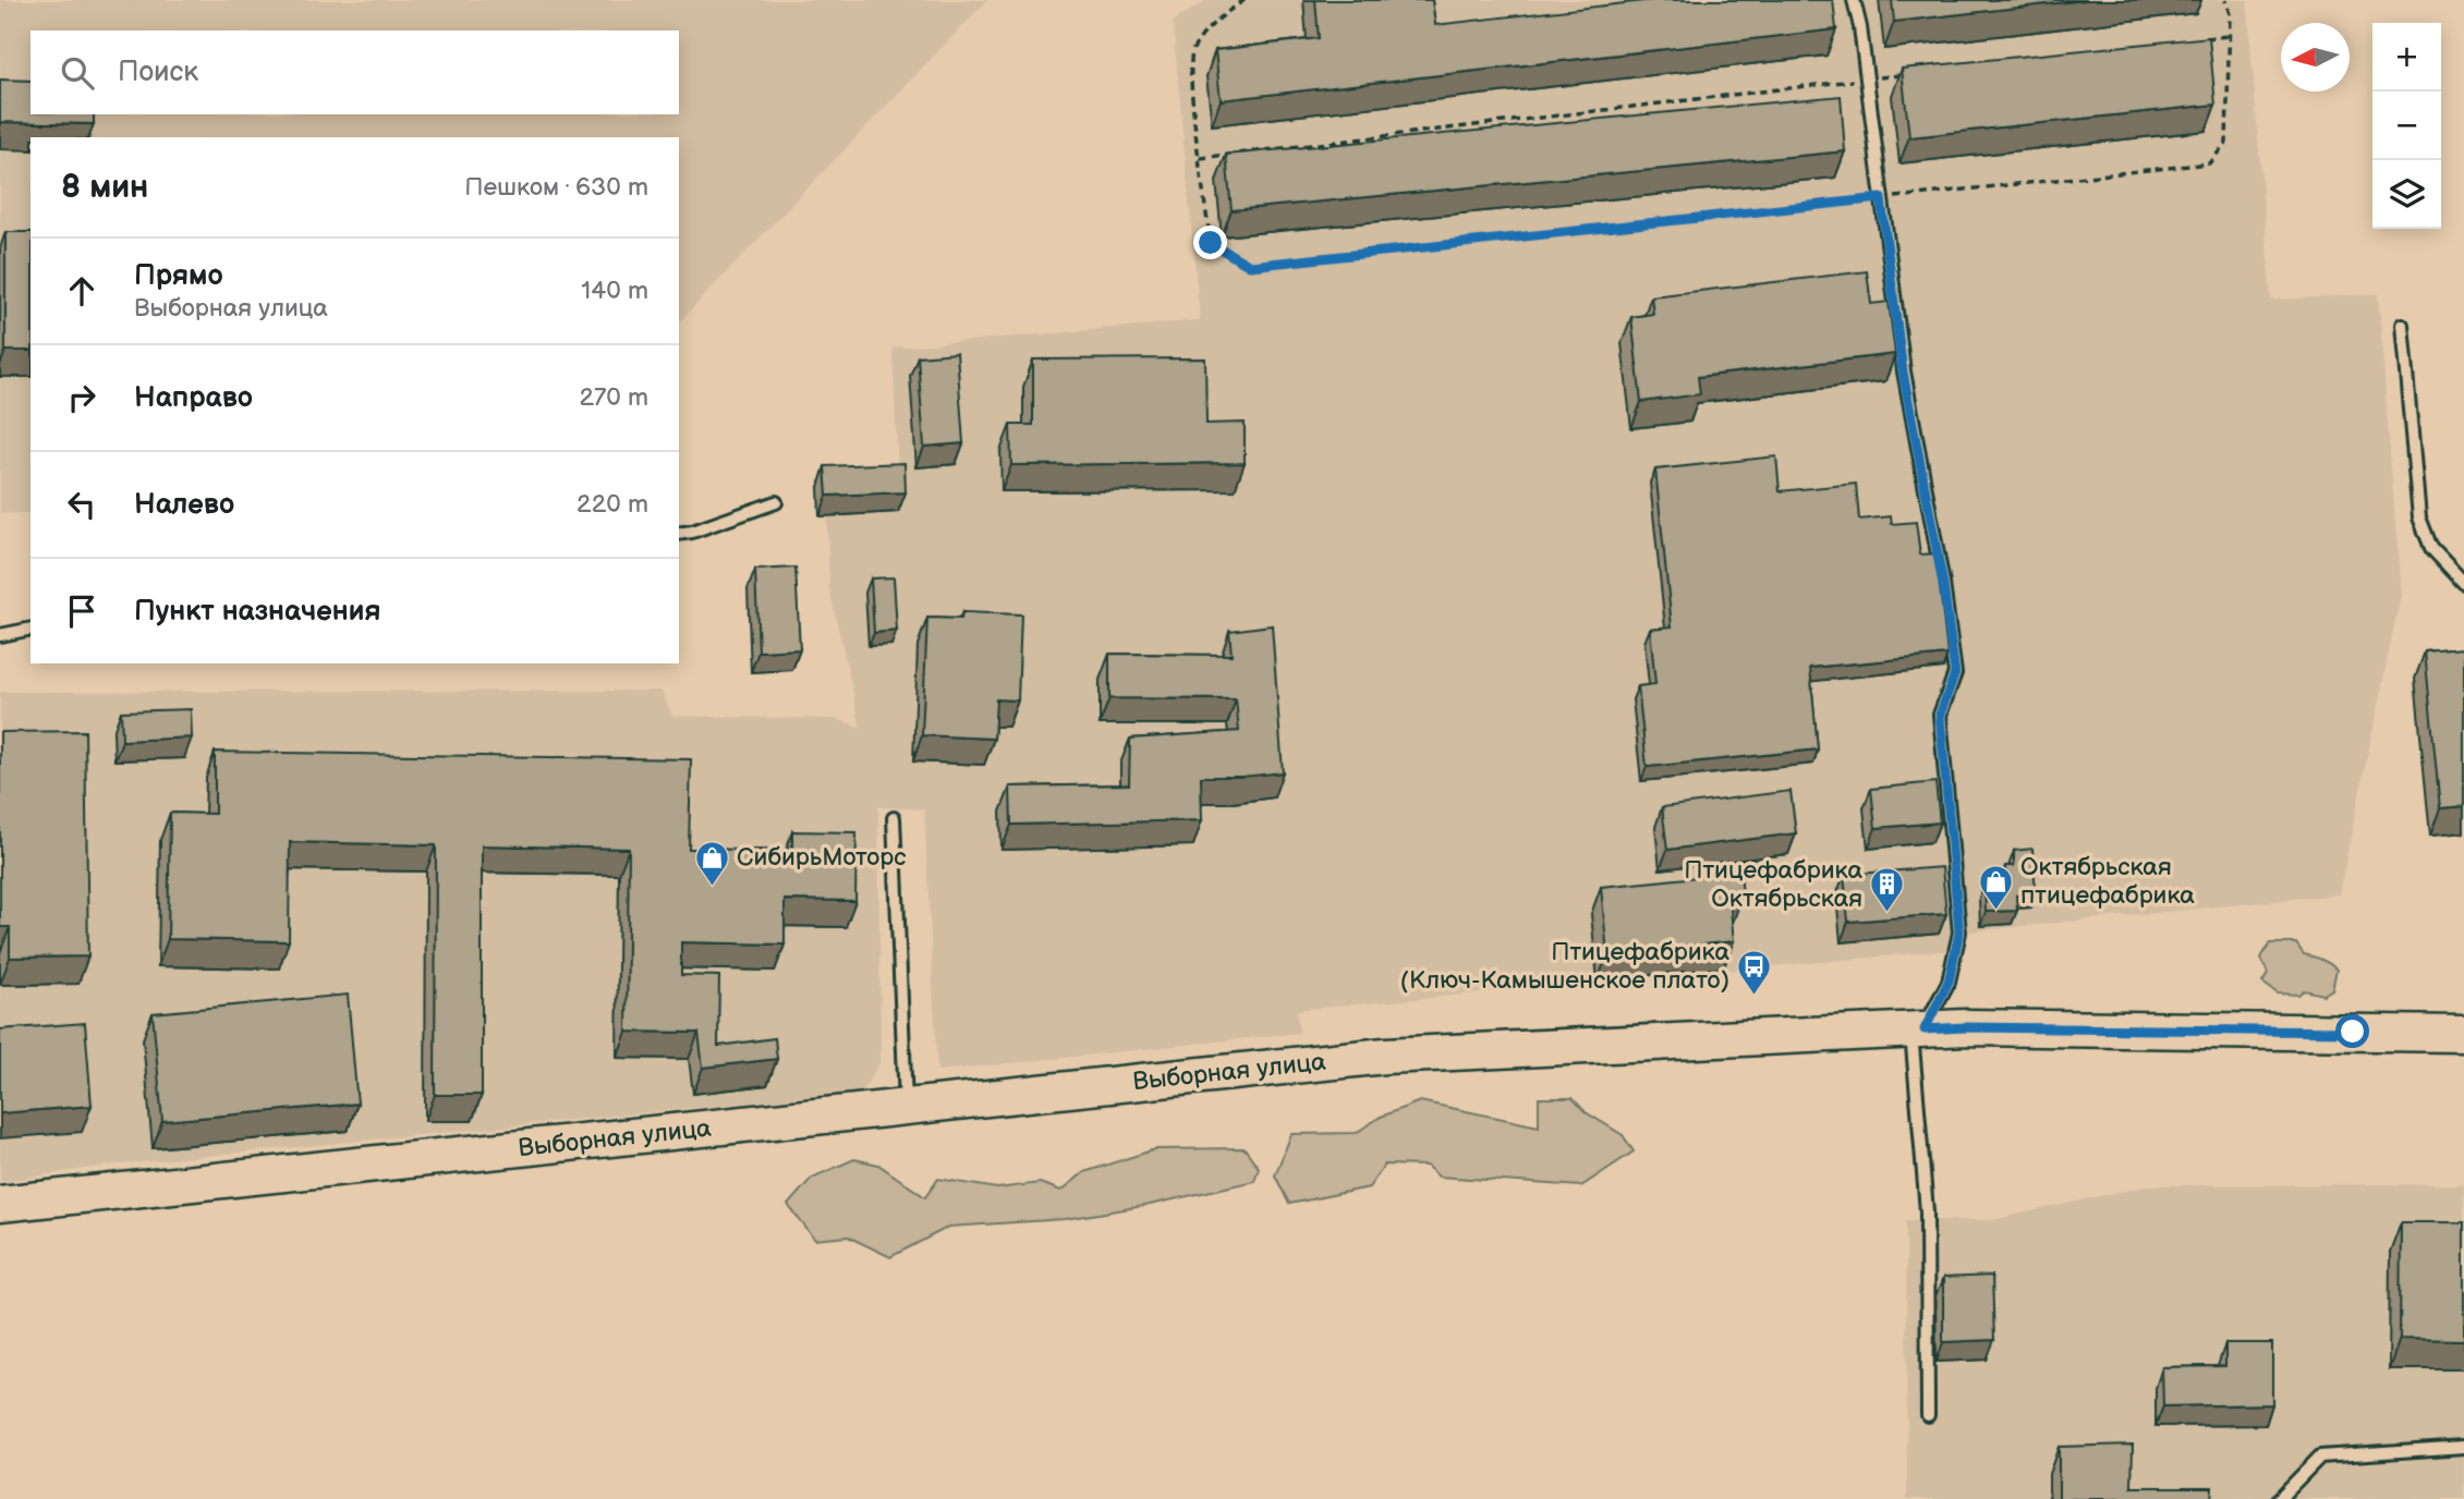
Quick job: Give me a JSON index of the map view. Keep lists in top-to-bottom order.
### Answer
{
  "streets": {
    "main road": ["Выборная улица"]
  },
  "places": {
    "shop": ["СибирьМоторс", "Октябрьская птицефабрика"],
    "building": ["Птицефабрика Октябрьская"],
    "bus stop": ["Птицефабрика (Ключ-Камышенское плато)"]
  },
  "north": "left",
  "page": {
    "map_buttons": ["+", "−"],
    "search": "Поиск",
    "heading": ["8 мин", "Пешком · 630 m"],
    "list": [
      ["Прямо", "Выборная улица", "140 m"],
      ["Направо", "270 m"],
      ["Налево", "220 m"],
      "Пункт назначения"
    ]
  }
}
